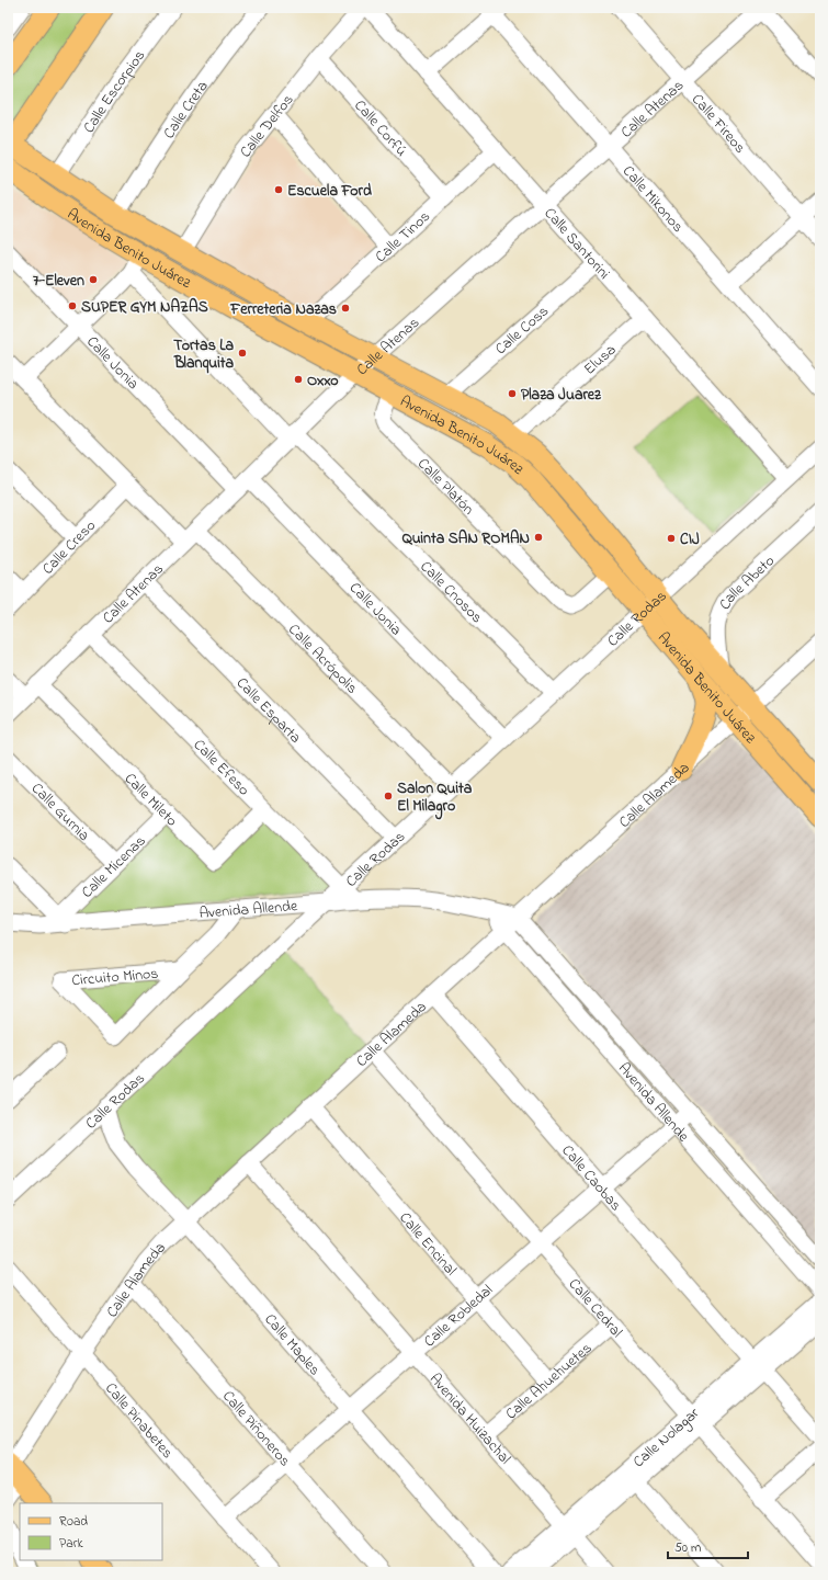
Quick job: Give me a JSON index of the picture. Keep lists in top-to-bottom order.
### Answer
{
  "streets": {
    "main road": ["Avenida Benito Juárez"],
    "street": [
      "Calle Escorpios",
      "Calle Creta",
      "Calle Atenas",
      "Calle Fireos",
      "Calle Delfos",
      "Calle Corfú",
      "Calle Mikonos",
      "Calle Tinos",
      "Calle Santorini",
      "Calle Coss",
      "Elusa",
      "Calle Jonia",
      "Calle Platón",
      "Calle Creso",
      "Calle Abeto",
      "Calle Cnosos",
      "Calle Rodas",
      "Calle Acrópolis",
      "Calle Esparta",
      "Calle Efeso",
      "Calle Alameda",
      "Calle Mileto",
      "Calle Gurnia",
      "Calle Micenas",
      "Avenida Allende",
      "Circuito Minos",
      "Calle Caobas",
      "Calle Encinal",
      "Calle Cedral",
      "Calle Robledal",
      "Calle Maples",
      "Calle Ahuehuetes",
      "Avenida Huizachal",
      "Calle Pinabetes",
      "Calle Piñoneros",
      "Calle Nolagar"
    ]
  },
  "crossings": [
    ["Calle Escorpios", "Avenida Benito Juárez"],
    ["Calle Creta", "Avenida Benito Juárez"],
    ["Calle Atenas", "Calle Fireos"],
    ["Calle Atenas", "Calle Mikonos"],
    ["Calle Atenas", "Calle Santorini"],
    ["Calle Atenas", "Avenida Benito Juárez"],
    ["Calle Atenas", "Calle Jonia"],
    ["Calle Atenas", "Calle Cnosos"],
    ["Calle Atenas", "Calle Acrópolis"],
    ["Calle Atenas", "Calle Esparta"],
    ["Calle Atenas", "Calle Efeso"],
    ["Calle Atenas", "Calle Mileto"],
    ["Calle Delfos", "Calle Corfú"],
    ["Calle Delfos", "Avenida Benito Juárez"],
    ["Calle Corfú", "Calle Tinos"],
    ["Calle Tinos", "Calle Santorini"],
    ["Calle Tinos", "Avenida Benito Juárez"],
    ["Calle Santorini", "Calle Coss"],
    ["Calle Santorini", "Elusa"],
    ["Calle Santorini", "Calle Rodas"],
    ["Avenida Benito Juárez", "Calle Coss"],
    ["Avenida Benito Juárez", "Elusa"],
    ["Avenida Benito Juárez", "Calle Platón"],
    ["Avenida Benito Juárez", "Calle Abeto"],
    ["Avenida Benito Juárez", "Calle Cnosos"],
    ["Avenida Benito Juárez", "Calle Rodas"],
    ["Avenida Benito Juárez", "Calle Alameda"],
    ["Calle Jonia", "Calle Rodas"],
    ["Calle Cnosos", "Calle Rodas"],
    ["Calle Rodas", "Calle Acrópolis"],
    ["Calle Rodas", "Calle Esparta"],
    ["Calle Rodas", "Calle Efeso"],
    ["Calle Rodas", "Avenida Allende"],
    ["Calle Rodas", "Calle Maples"],
    ["Calle Efeso", "Calle Mileto"],
    ["Calle Efeso", "Avenida Allende"],
    ["Calle Alameda", "Avenida Allende"],
    ["Calle Alameda", "Calle Caobas"],
    ["Calle Alameda", "Calle Encinal"],
    ["Calle Alameda", "Calle Cedral"],
    ["Calle Alameda", "Calle Maples"],
    ["Calle Alameda", "Avenida Huizachal"],
    ["Calle Alameda", "Calle Pinabetes"],
    ["Calle Alameda", "Calle Piñoneros"],
    ["Calle Mileto", "Calle Micenas"],
    ["Calle Gurnia", "Calle Micenas"],
    ["Calle Micenas", "Avenida Allende"],
    ["Avenida Allende", "Circuito Minos"],
    ["Avenida Allende", "Calle Robledal"],
    ["Calle Caobas", "Calle Robledal"],
    ["Calle Caobas", "Calle Nolagar"],
    ["Calle Encinal", "Calle Robledal"],
    ["Calle Encinal", "Calle Ahuehuetes"],
    ["Calle Cedral", "Calle Robledal"],
    ["Calle Cedral", "Calle Ahuehuetes"],
    ["Calle Cedral", "Calle Nolagar"],
    ["Calle Robledal", "Calle Maples"],
    ["Calle Robledal", "Avenida Huizachal"],
    ["Calle Robledal", "Calle Pinabetes"],
    ["Calle Robledal", "Calle Piñoneros"],
    ["Calle Ahuehuetes", "Avenida Huizachal"],
    ["Avenida Huizachal", "Calle Nolagar"]
  ],
  "places": [
    "Escuela Ford",
    "7-Eleven",
    "SUPER GYM NAZAS",
    "Ferreteria Nazas",
    "Tortas La Blanquita",
    "Oxxo",
    "Plaza Juarez",
    "Quinta SAN ROMAN",
    "CIJ",
    "Salon Quita El Milagro"
  ],
  "legend": ["Road", "Park"],
  "scale_bar": "50 m"
}
